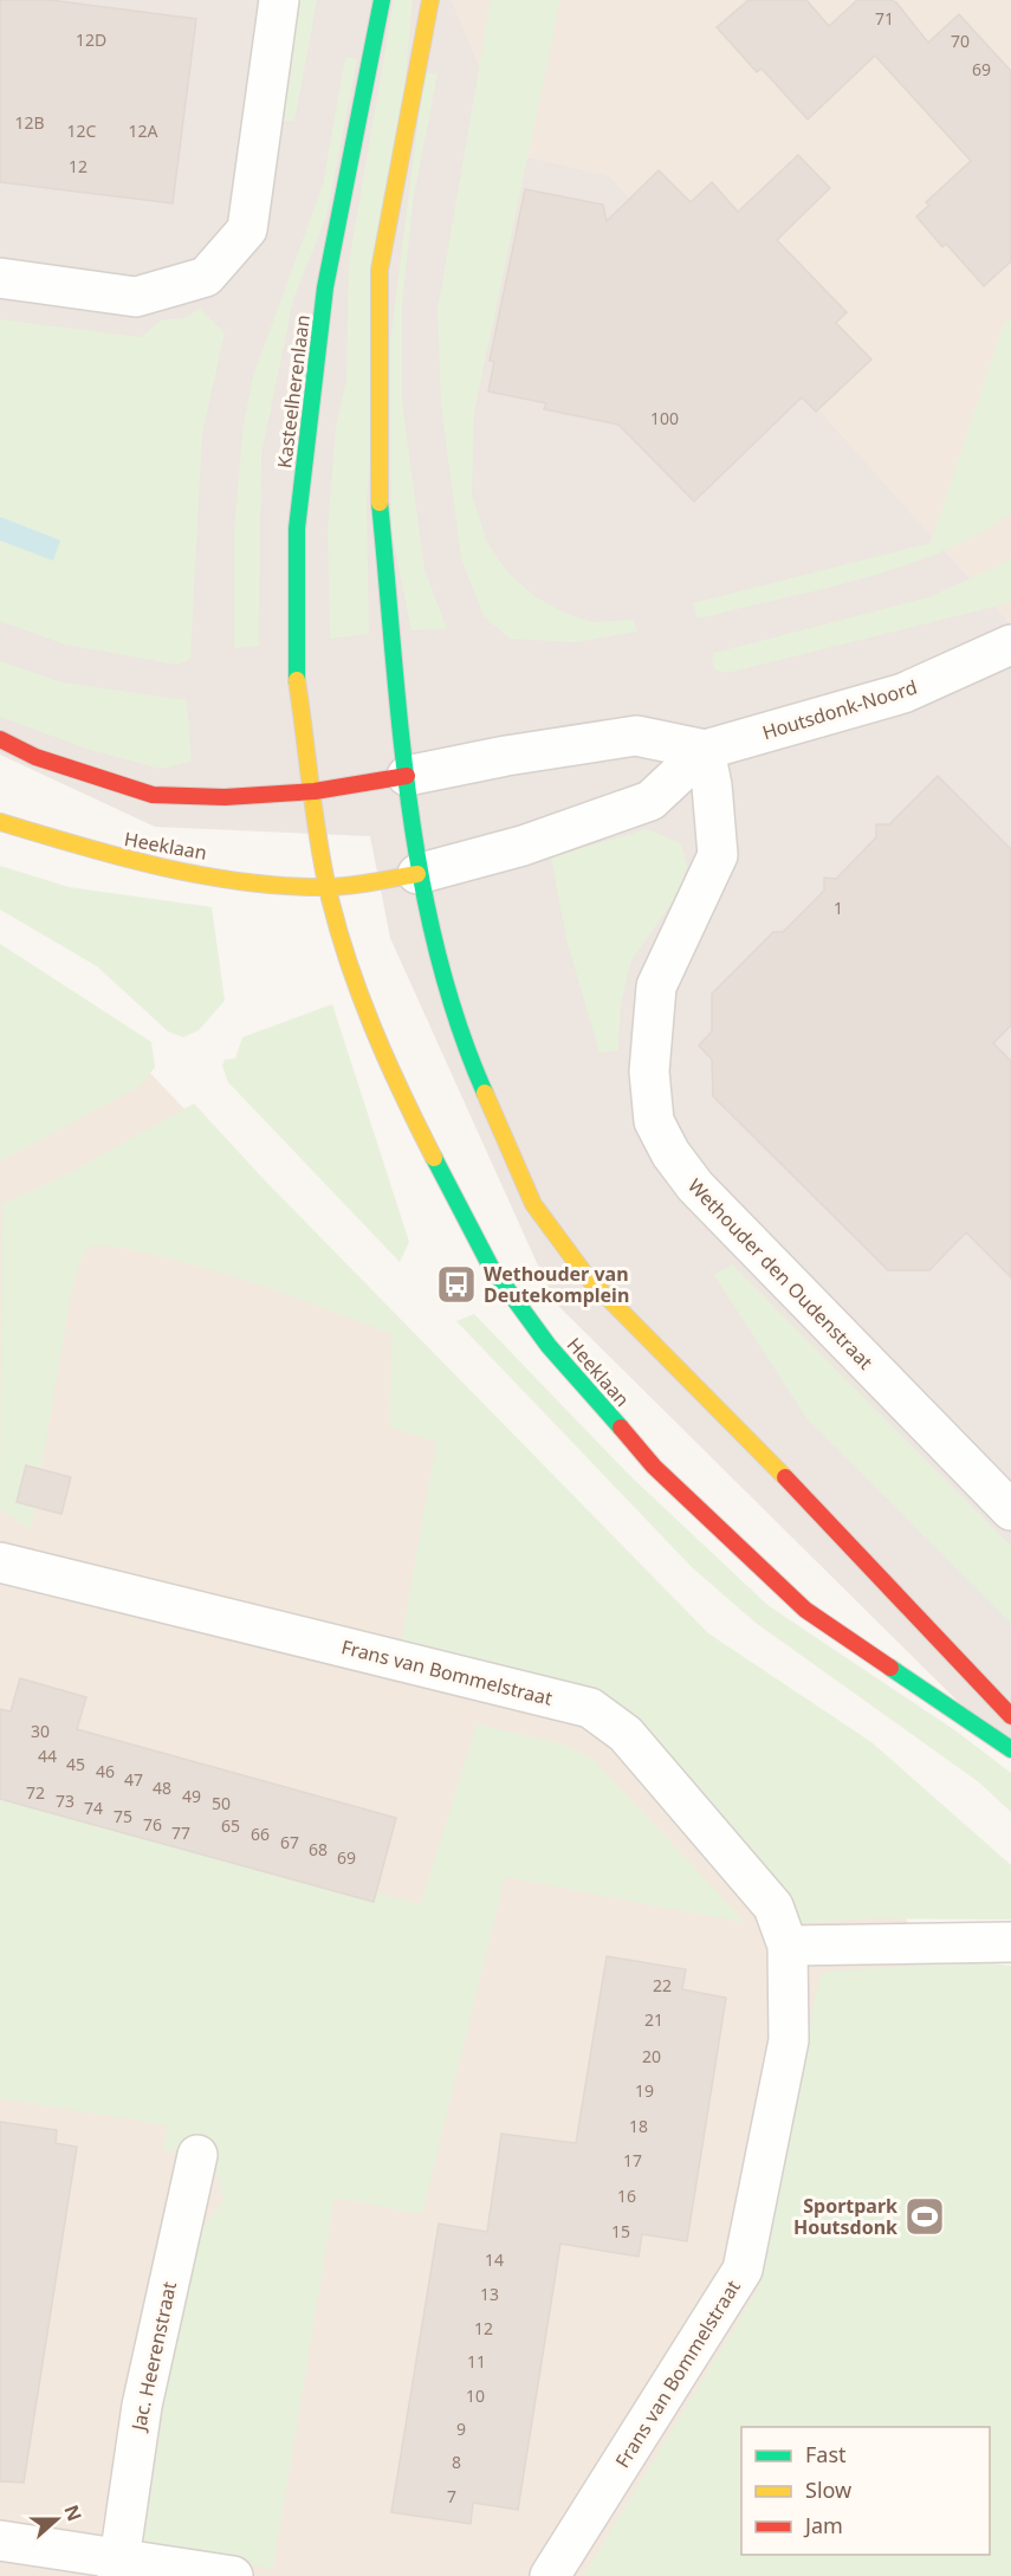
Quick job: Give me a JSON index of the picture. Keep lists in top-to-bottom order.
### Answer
{
  "streets": {
    "main road": ["Kasteelherenlaan", "Heeklaan"],
    "street": [
      "Houtsdonk-Noord",
      "Wethouder den Oudenstraat",
      "Frans van Bommelstraat",
      "Jac. Heerenstraat"
    ]
  },
  "crossings": [
    ["Kasteelherenlaan", "Heeklaan"],
    ["Houtsdonk-Noord", "Heeklaan"],
    ["Houtsdonk-Noord", "Wethouder den Oudenstraat"]
  ],
  "places": {
    "bus stop": ["Wethouder van Deutekomplein"],
    "sports": ["Sportpark Houtsdonk"]
  },
  "house_numbers": [
    "71",
    "12D",
    "70",
    "69",
    "12B",
    "12C",
    "12A",
    "12",
    "100",
    "1",
    "30",
    "44",
    "45",
    "46",
    "47",
    "48",
    "72",
    "49",
    "73",
    "50",
    "74",
    "75",
    "76",
    "65",
    "77",
    "66",
    "67",
    "68",
    "69",
    "22",
    "21",
    "20",
    "19",
    "18",
    "17",
    "16",
    "15",
    "14",
    "13",
    "12",
    "11",
    "10",
    "9",
    "8",
    "7"
  ],
  "legend": ["Fast", "Slow", "Jam"],
  "north": "right"
}
